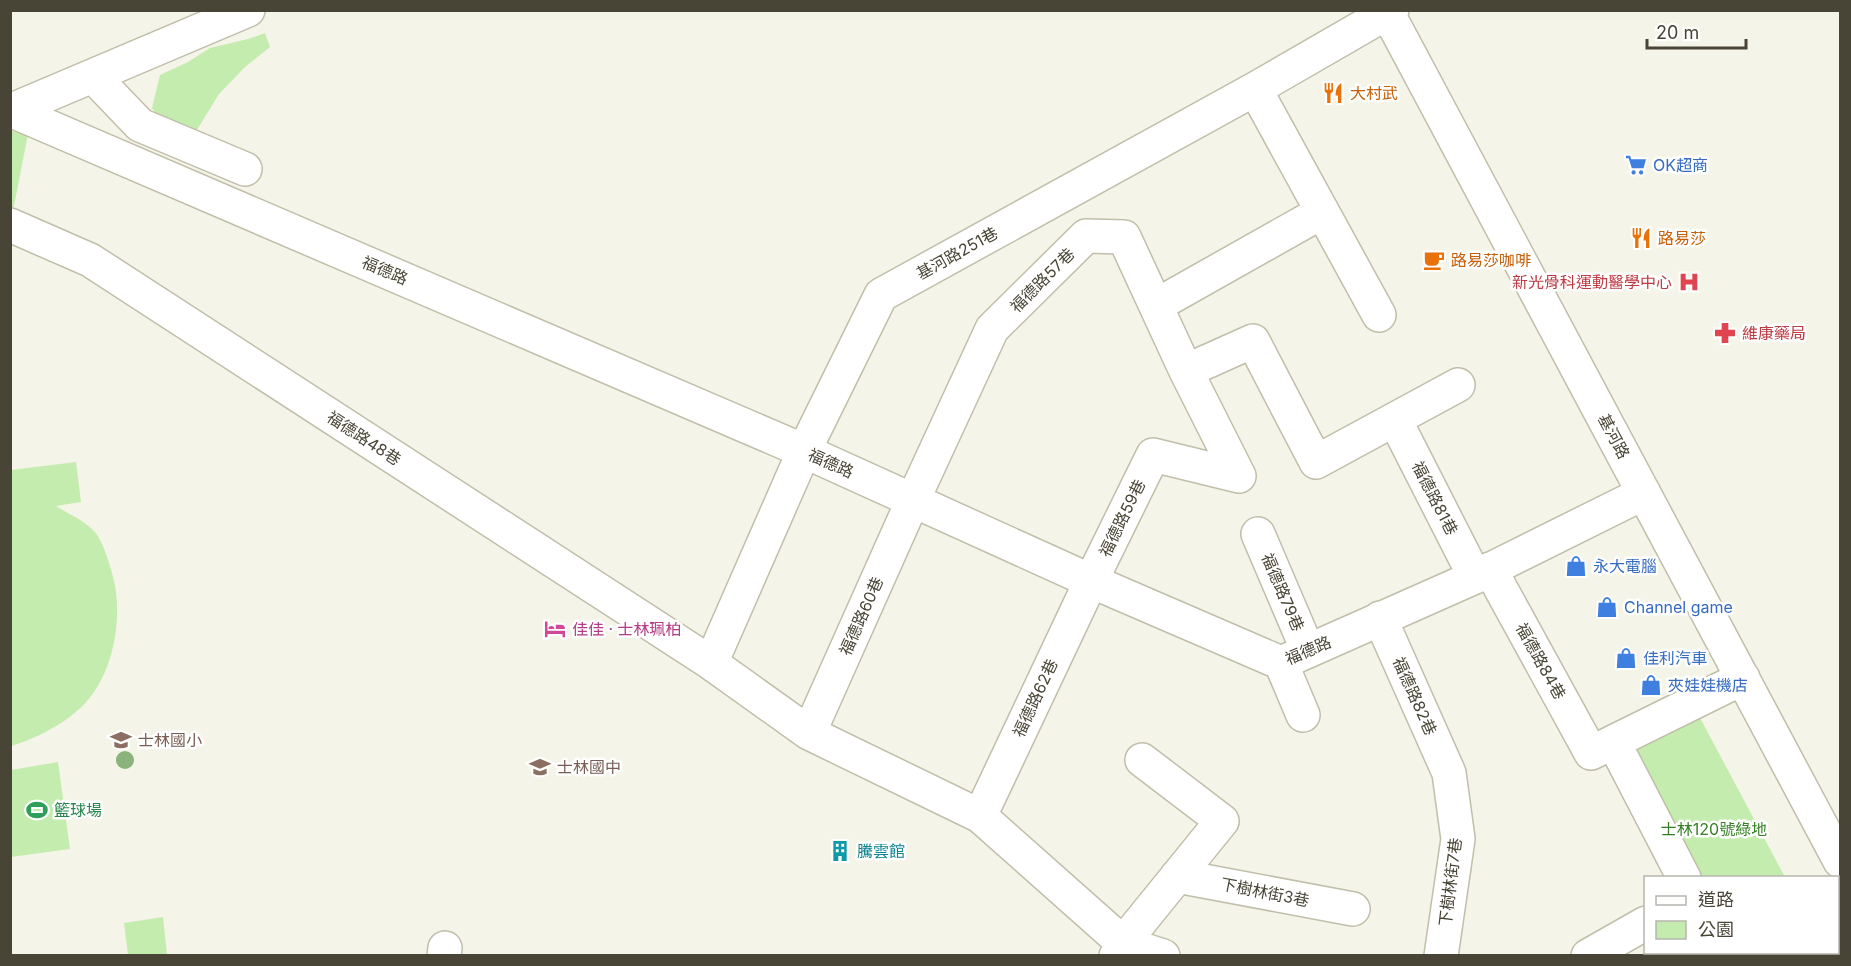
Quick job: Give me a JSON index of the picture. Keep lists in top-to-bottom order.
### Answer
{
  "streets": {
    "street": [
      "基河路251巷",
      "福德路",
      "福德路57巷",
      "基河路",
      "福德路48巷",
      "福德路81巷",
      "福德路59巷",
      "福德路79巷",
      "福德路60巷",
      "福德路84巷",
      "福德路82巷",
      "福德路62巷",
      "下樹林街7巷",
      "下樹林街3巷"
    ]
  },
  "crossings": [
    ["基河路251巷", "福德路"],
    ["基河路251巷", "基河路"],
    ["基河路251巷", "福德路48巷"],
    ["福德路", "福德路57巷"],
    ["福德路", "基河路"],
    ["福德路", "福德路81巷"],
    ["福德路", "福德路59巷"],
    ["福德路", "福德路79巷"],
    ["福德路", "福德路60巷"],
    ["福德路", "福德路84巷"],
    ["福德路", "福德路82巷"],
    ["福德路", "福德路62巷"],
    ["福德路57巷", "福德路59巷"],
    ["福德路57巷", "福德路60巷"],
    ["福德路81巷", "福德路84巷"],
    ["福德路59巷", "福德路62巷"],
    ["福德路82巷", "下樹林街7巷"]
  ],
  "parks": ["士林120號綠地"],
  "places": {
    "restaurant": ["大村武", "路易莎"],
    "supermarket": ["OK超商"],
    "cafe": ["路易莎咖啡"],
    "hospital": ["新光骨科運動醫學中心"],
    "pharmacy": ["維康藥局"],
    "shop": [
      "永大電腦",
      "Channel game",
      "佳利汽車",
      "夾娃娃機店"
    ],
    "hotel": ["佳佳 ‧ 士林珮柏"],
    "school or university": ["士林國小", "士林國中"],
    "sports": ["籃球場"],
    "building": ["騰雲館"]
  },
  "legend": ["道路", "公園"],
  "scale_bar": "20 m"
}
